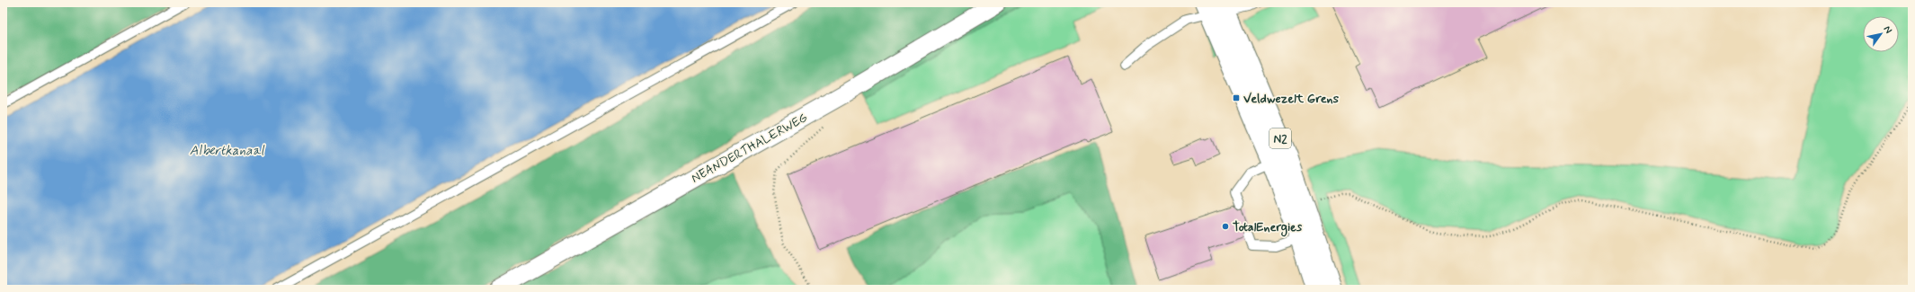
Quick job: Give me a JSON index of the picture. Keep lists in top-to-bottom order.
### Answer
{
  "streets": {
    "main road": ["N2"],
    "street": ["NEANDERTHALERWEG"]
  },
  "water": ["Albertkanaal"],
  "places": {
    "transit": ["Veldwezelt Grens"],
    "other": ["TotalEnergies"]
  },
  "north": "top right"
}
